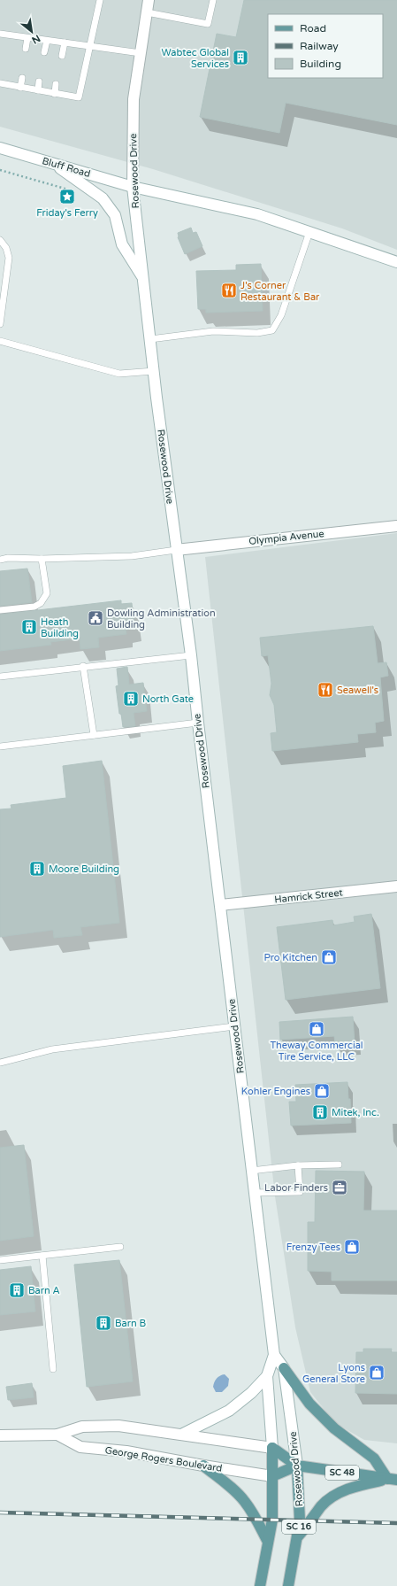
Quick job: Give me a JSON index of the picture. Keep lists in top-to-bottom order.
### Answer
{
  "streets": {
    "main road": [
      "Bluff Road",
      "Rosewood Drive",
      "Olympia Avenue",
      "Hamrick Street",
      "George Rogers Boulevard",
      "SC 48",
      "SC 16"
    ]
  },
  "crossings": [
    ["Bluff Road", "Rosewood Drive"],
    ["Rosewood Drive", "Olympia Avenue"],
    ["Rosewood Drive", "Hamrick Street"],
    ["Rosewood Drive", "George Rogers Boulevard"],
    ["Rosewood Drive", "SC 48"]
  ],
  "places": {
    "building": [
      "Wabtec Global Services",
      "Heath Building",
      "North Gate",
      "Moore Building",
      "Mitek, Inc.",
      "Barn A",
      "Barn B"
    ],
    "place": ["Friday's Ferry"],
    "restaurant": ["J's Corner Restaurant & Bar", "Seawell's"],
    "public building": ["Dowling Administration Building"],
    "shop": [
      "Pro Kitchen",
      "Theway Commercial Tire Service, LLC",
      "Kohler Engines",
      "Frenzy Tees",
      "Lyons General Store"
    ],
    "office": ["Labor Finders"]
  },
  "legend": ["Road", "Railway", "Building"],
  "north": "bottom right"
}
